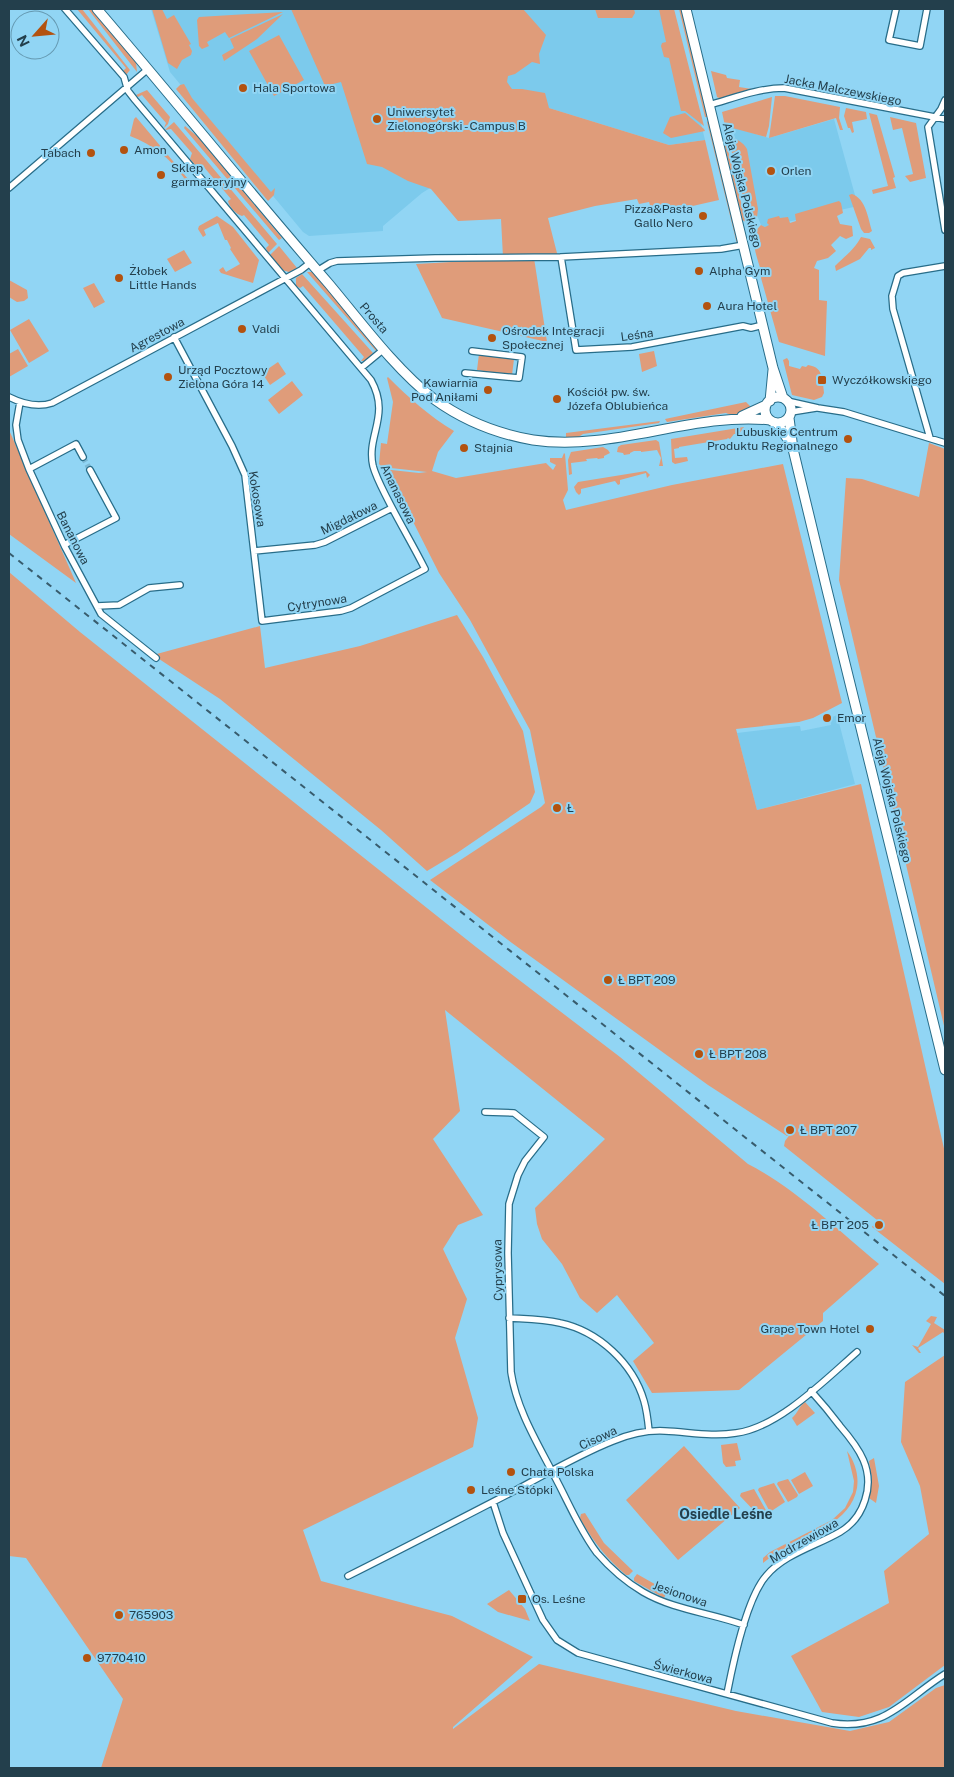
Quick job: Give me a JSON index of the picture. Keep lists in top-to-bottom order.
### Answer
{
  "streets": {
    "main road": ["Aleja Wojska Polskiego", "Prosta"],
    "street": [
      "Jacka Malczewskiego",
      "Agrestowa",
      "Leśna",
      "Ananasowa",
      "Kokosowa",
      "Migdałowa",
      "Bananowa",
      "Cytrynowa",
      "Cyprysowa",
      "Cisowa",
      "Modrzewiowa",
      "Jesionowa",
      "Świerkowa"
    ]
  },
  "crossings": [
    ["Jacka Malczewskiego", "Aleja Wojska Polskiego"],
    ["Aleja Wojska Polskiego", "Prosta"],
    ["Aleja Wojska Polskiego", "Leśna"],
    ["Prosta", "Agrestowa"],
    ["Agrestowa", "Ananasowa"],
    ["Agrestowa", "Kokosowa"],
    ["Agrestowa", "Bananowa"],
    ["Ananasowa", "Migdałowa"],
    ["Ananasowa", "Cytrynowa"],
    ["Kokosowa", "Migdałowa"],
    ["Kokosowa", "Cytrynowa"],
    ["Cyprysowa", "Cisowa"],
    ["Cyprysowa", "Jesionowa"],
    ["Cisowa", "Modrzewiowa"],
    ["Cisowa", "Jesionowa"],
    ["Cisowa", "Świerkowa"],
    ["Modrzewiowa", "Jesionowa"],
    ["Modrzewiowa", "Świerkowa"]
  ],
  "districts": ["Osiedle Leśne"],
  "places": {
    "other": [
      "Hala Sportowa",
      "Uniwersytet Zielonogórski - Campus B",
      "Amon",
      "Tabach",
      "Orlen",
      "Sklep garmażeryjny",
      "Pizza&Pasta Gallo Nero",
      "Alpha Gym",
      "Żłobek Little Hands",
      "Aura Hotel",
      "Valdi",
      "Ośrodek Integracji Społecznej",
      "Urząd Pocztowy Zielona Góra 14",
      "Kawiarnia Pod Aniłami",
      "Kościół pw. św. Józefa Oblubieńca",
      "Lubuskie Centrum Produktu Regionalnego",
      "Stajnia",
      "Emor",
      "Ł",
      "Ł BPT 209",
      "Ł BPT 208",
      "Ł BPT 207",
      "Ł BPT 205",
      "Grape Town Hotel",
      "Chata Polska",
      "Leśne Stópki",
      "765903",
      "9770410"
    ],
    "transit": ["Wyczółkowskiego", "Os. Leśne"]
  },
  "north": "bottom left"
}
